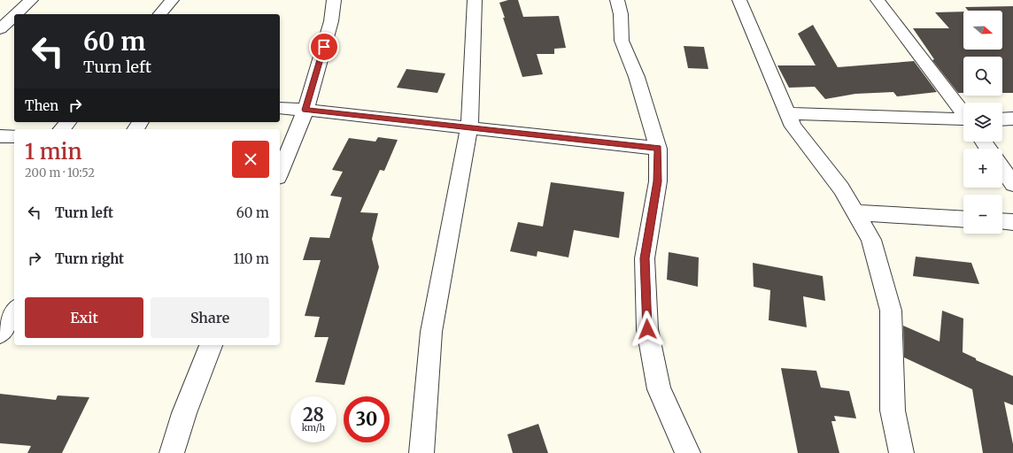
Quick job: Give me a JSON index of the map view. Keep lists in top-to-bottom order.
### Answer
{
  "north": "right",
  "page": {
    "map_buttons": ["+", "−"],
    "turn": ["60 m", "Turn left"],
    "then": "Then",
    "heading": ["1 min", "200 m · 10:52"],
    "list": [
      {
        "name": "Turn left",
        "value": "60 m"
      },
      {
        "name": "Turn right",
        "value": "110 m"
      }
    ],
    "buttons": ["Exit", "Share"],
    "speed": "28 km/h",
    "limit": "30"
  }
}
